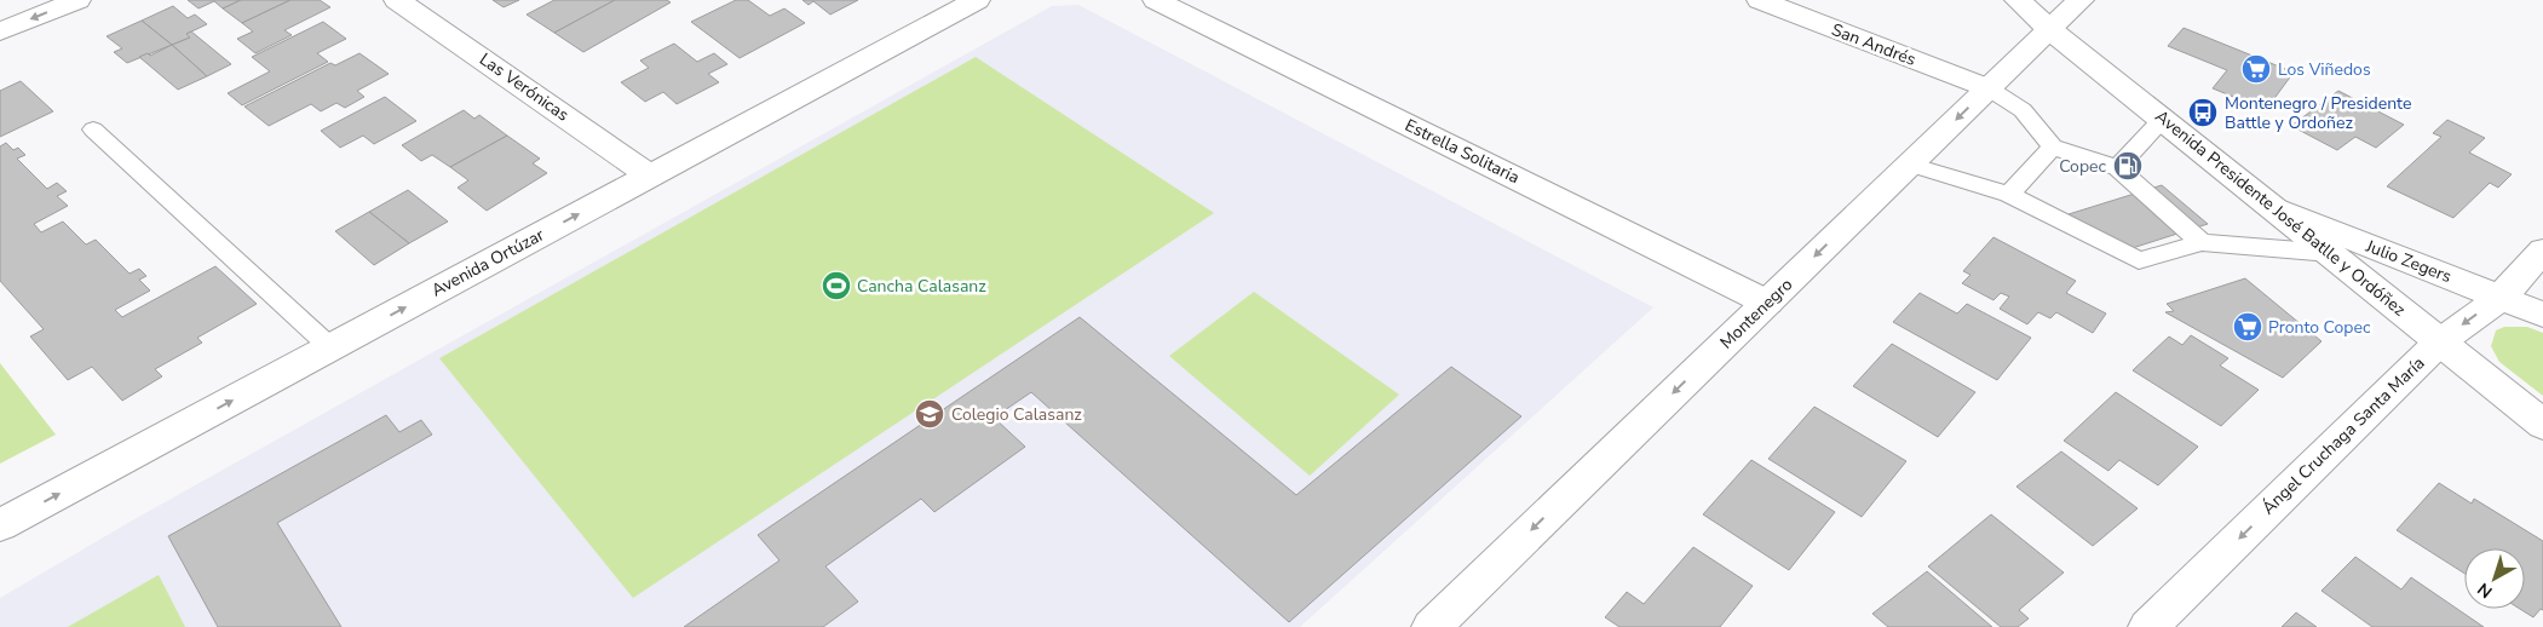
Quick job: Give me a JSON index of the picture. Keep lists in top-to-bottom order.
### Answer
{
  "streets": {
    "street": [
      "San Andrés",
      "Las Verónicas",
      "Estrella Solitaria",
      "Avenida Presidente José Batlle y Ordóñez",
      "Julio Zegers",
      "Avenida Ortúzar",
      "Montenegro",
      "Ángel Cruchaga Santa María"
    ]
  },
  "crossings": [
    ["San Andrés", "Montenegro"],
    ["Las Verónicas", "Avenida Ortúzar"],
    ["Estrella Solitaria", "Montenegro"],
    ["Avenida Presidente José Batlle y Ordóñez", "Julio Zegers"],
    ["Avenida Presidente José Batlle y Ordóñez", "Montenegro"],
    ["Avenida Presidente José Batlle y Ordóñez", "Ángel Cruchaga Santa María"],
    ["Julio Zegers", "Ángel Cruchaga Santa María"]
  ],
  "one_way": ["Avenida Ortúzar", "Montenegro", "Ángel Cruchaga Santa María"],
  "places": {
    "supermarket": ["Los Viñedos", "Pronto Copec"],
    "bus stop": ["Montenegro / Presidente Battle y Ordoñez"],
    "fuel station": ["Copec"],
    "sports": ["Cancha Calasanz"],
    "school or university": ["Colegio Calasanz"]
  },
  "north": "bottom left"
}
